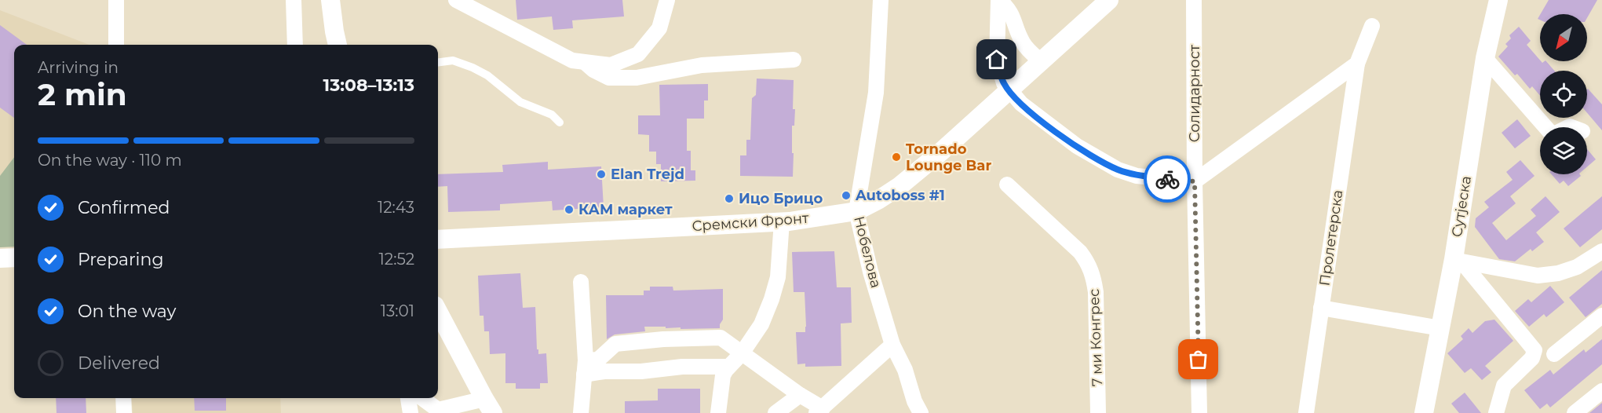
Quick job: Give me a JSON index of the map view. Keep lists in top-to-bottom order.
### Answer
{
  "streets": {
    "street": [
      "Солидарност",
      "Сутјеска",
      "Сремски Фронт",
      "Пролетерска",
      "Нобелова",
      "7 ми Конгрес"
    ]
  },
  "crossings": [
    ["Сремски Фронт", "Нобелова"]
  ],
  "places": [
    "Tornado Lounge Bar",
    "Elan Trejd",
    "Autoboss #1",
    "Ицо Брицо",
    "КАМ маркет"
  ],
  "north": "bottom left",
  "page": {
    "heading": ["2 min", "Arriving in", "13:08–13:13"],
    "bar": "On the way · 110 m",
    "list": [
      ["Confirmed", "12:43"],
      ["Preparing", "12:52"],
      ["On the way", "13:01"],
      "Delivered"
    ]
  }
}
